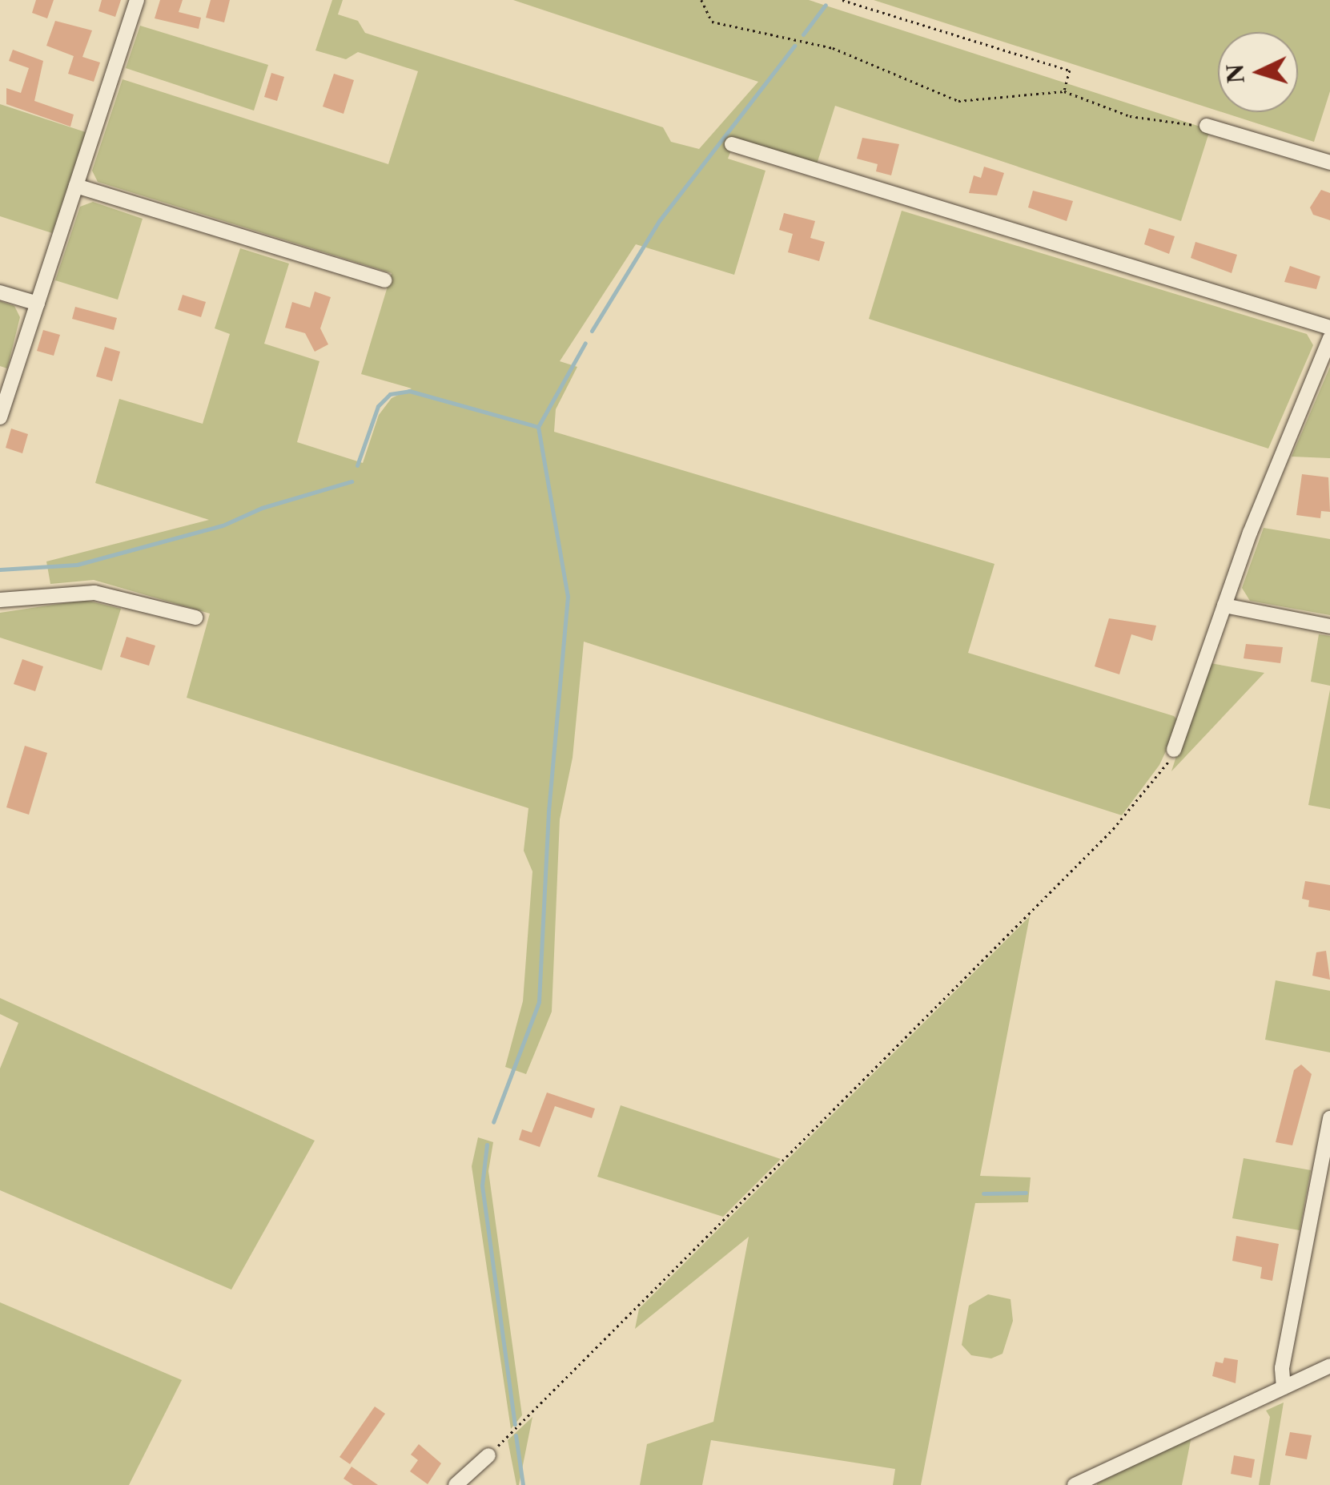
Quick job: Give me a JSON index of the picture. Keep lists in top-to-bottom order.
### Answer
{
  "north": "left"
}
